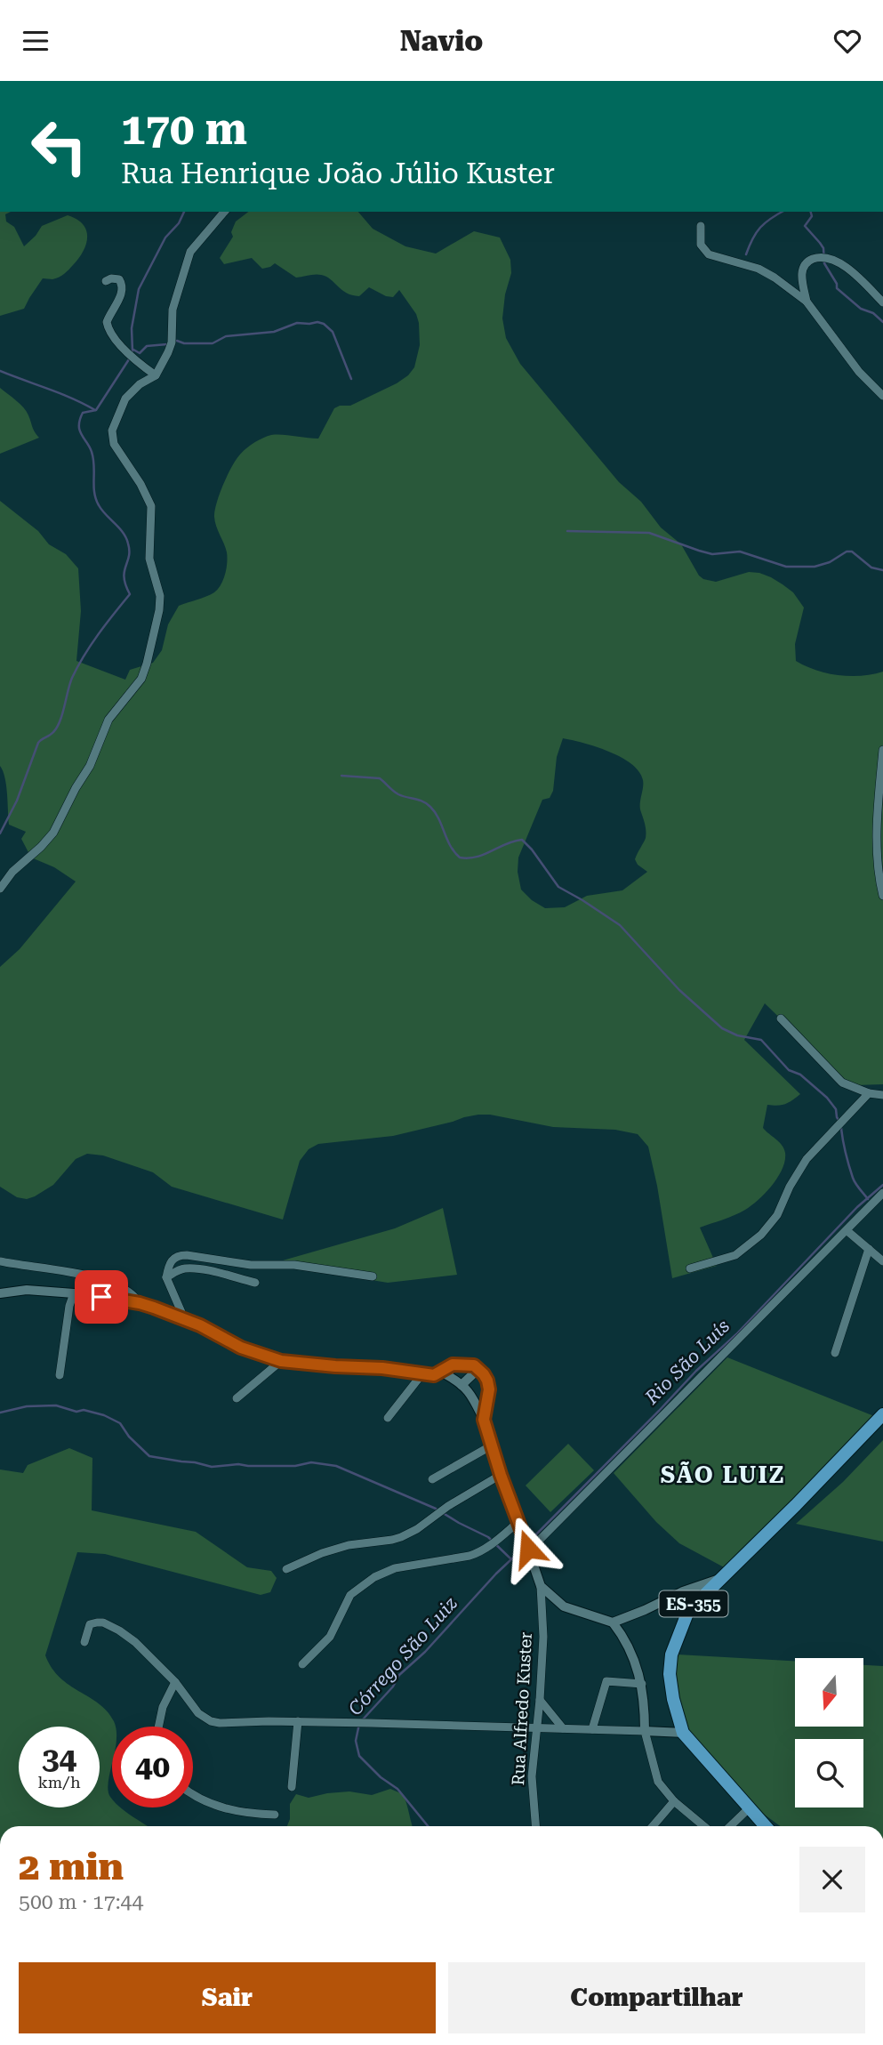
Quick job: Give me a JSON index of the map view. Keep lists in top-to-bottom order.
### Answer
{
  "streets": {
    "main road": ["ES-355"],
    "street": ["Rua Alfredo Kuster"]
  },
  "districts": ["SÃO LUIZ"],
  "water": ["Rio São Luís", "Córrego São Luiz"],
  "north": "bottom",
  "page": {
    "header": "Navio",
    "turn": ["170 m", "Rua Henrique João Júlio Kuster"],
    "speed": "34 km/h",
    "limit": "40",
    "heading": ["2 min", "500 m · 17:44"],
    "buttons": ["Sair", "Compartilhar"]
  }
}
